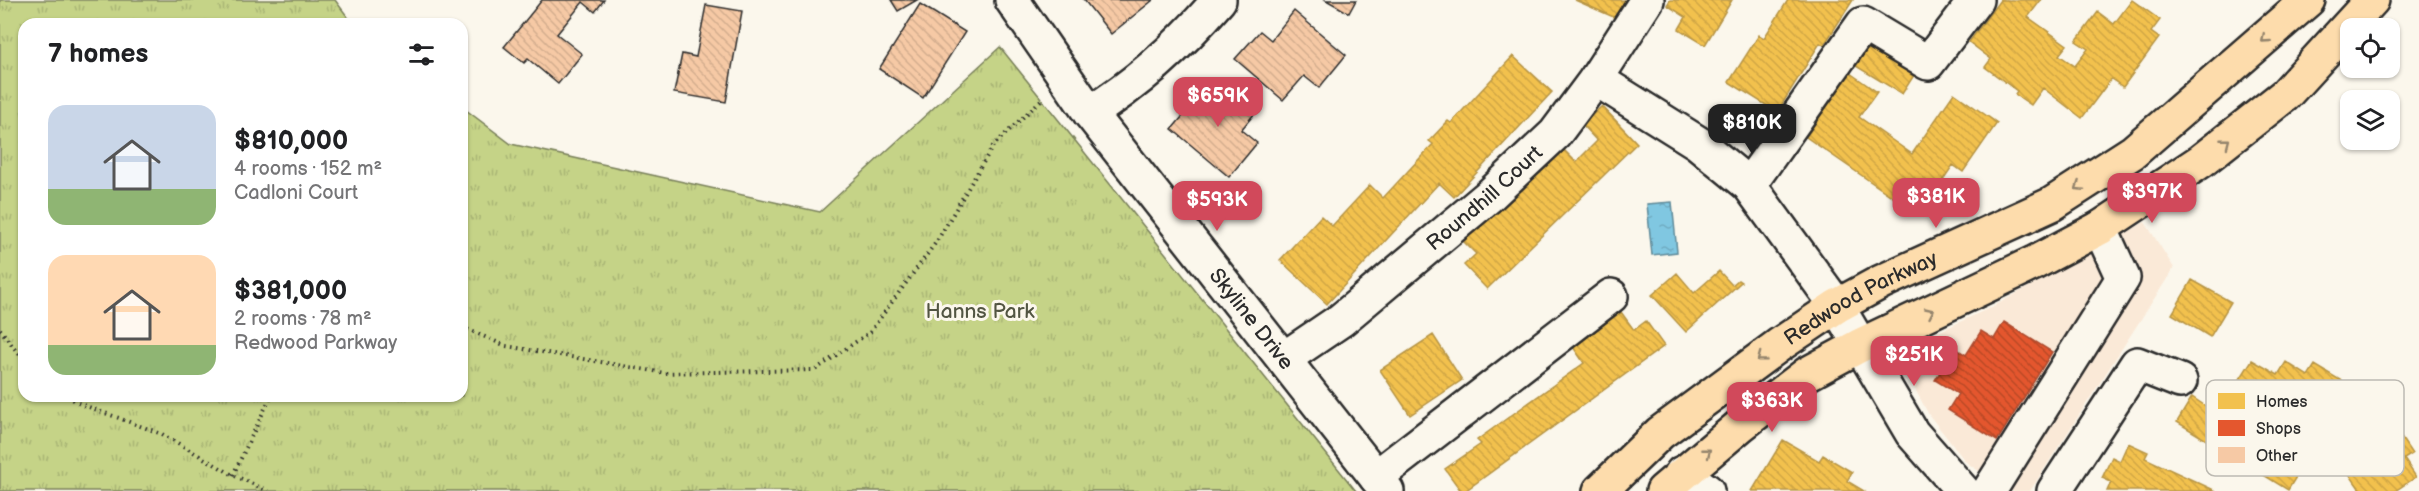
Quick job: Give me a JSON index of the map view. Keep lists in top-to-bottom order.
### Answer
{
  "streets": {
    "main road": ["Redwood Parkway"],
    "street": ["Roundhill Court", "Skyline Drive"]
  },
  "crossings": [
    ["Roundhill Court", "Skyline Drive"]
  ],
  "parks": ["Hanns Park"],
  "legend": ["Homes", "Shops", "Other"],
  "page": {
    "heading": "7 homes",
    "price": [
      "$659K",
      "$810K",
      "$397K",
      "$381K",
      "$593K",
      "$251K",
      "$363K"
    ],
    "list": [
      {
        "name": "$810,000",
        "note": "4 rooms · 152 m² · Cadloni Court"
      },
      {
        "name": "$381,000",
        "note": "2 rooms · 78 m² · Redwood Parkway"
      }
    ]
  }
}
